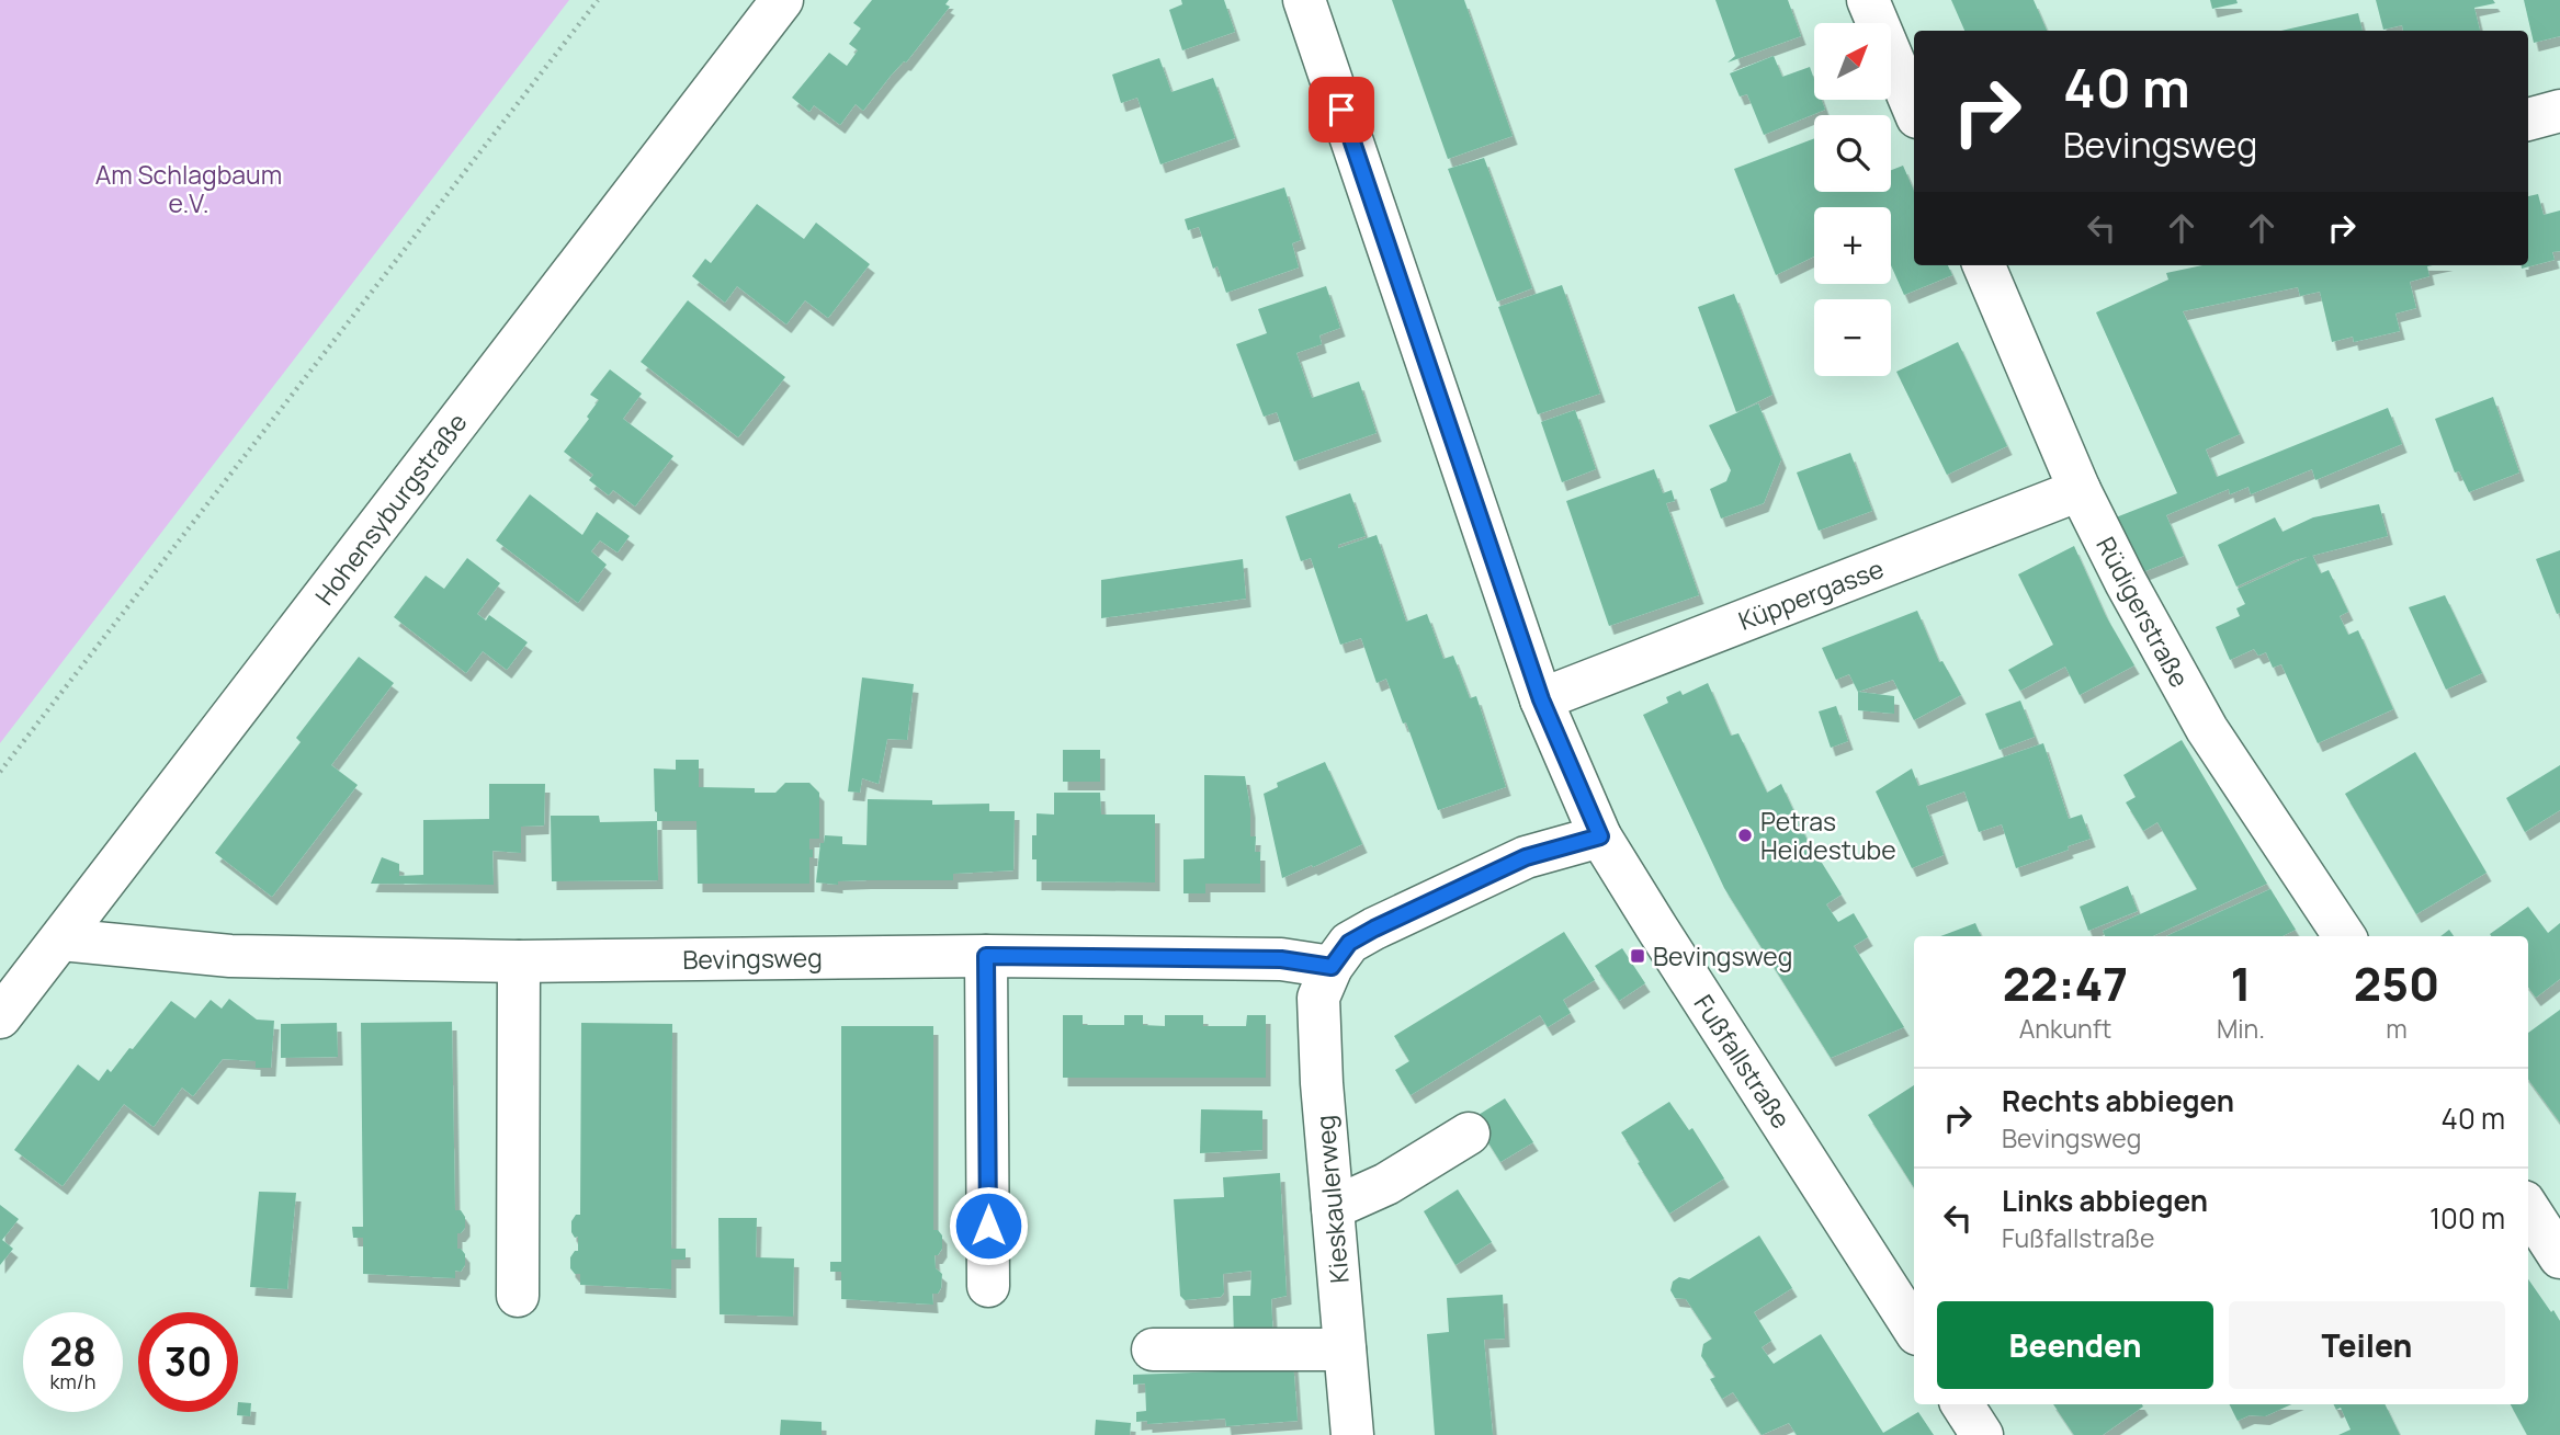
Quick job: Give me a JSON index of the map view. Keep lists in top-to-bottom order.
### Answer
{
  "streets": {
    "street": [
      "Hohensyburgstraße",
      "Küppergasse",
      "Rüdigerstraße",
      "Bevingsweg",
      "Fußfallstraße",
      "Kieskaulerweg"
    ]
  },
  "crossings": [
    ["Hohensyburgstraße", "Bevingsweg"],
    ["Küppergasse", "Rüdigerstraße"],
    ["Küppergasse", "Fußfallstraße"],
    ["Bevingsweg", "Kieskaulerweg"]
  ],
  "parks": ["Am Schlagbaum e.V."],
  "places": {
    "other": ["Petras Heidestube"],
    "transit": ["Bevingsweg"]
  },
  "north": "top right",
  "page": {
    "map_buttons": ["+", "−"],
    "turn": ["40 m", "Bevingsweg"],
    "eta": [
      "22:47",
      "Ankunft",
      "1",
      "Min.",
      "250",
      "m"
    ],
    "list": [
      {
        "name": "Rechts abbiegen",
        "note": "Bevingsweg",
        "value": "40 m"
      },
      {
        "name": "Links abbiegen",
        "note": "Fußfallstraße",
        "value": "100 m"
      }
    ],
    "buttons": ["Beenden", "Teilen"],
    "speed": "28 km/h",
    "limit": "30"
  }
}
